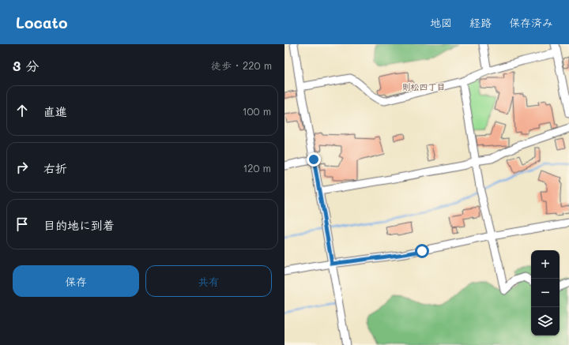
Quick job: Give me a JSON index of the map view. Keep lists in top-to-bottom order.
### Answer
{
  "districts": ["則松四丁目"],
  "page": {
    "header": "Locato",
    "nav": ["地図", "経路", "保存済み"],
    "heading": ["3 分", "徒歩 · 220 m"],
    "list": [
      ["直進", "100 m"],
      ["右折", "120 m"],
      "目的地に到着"
    ],
    "map_buttons": ["+", "−"],
    "buttons": ["保存", "共有"]
  }
}
